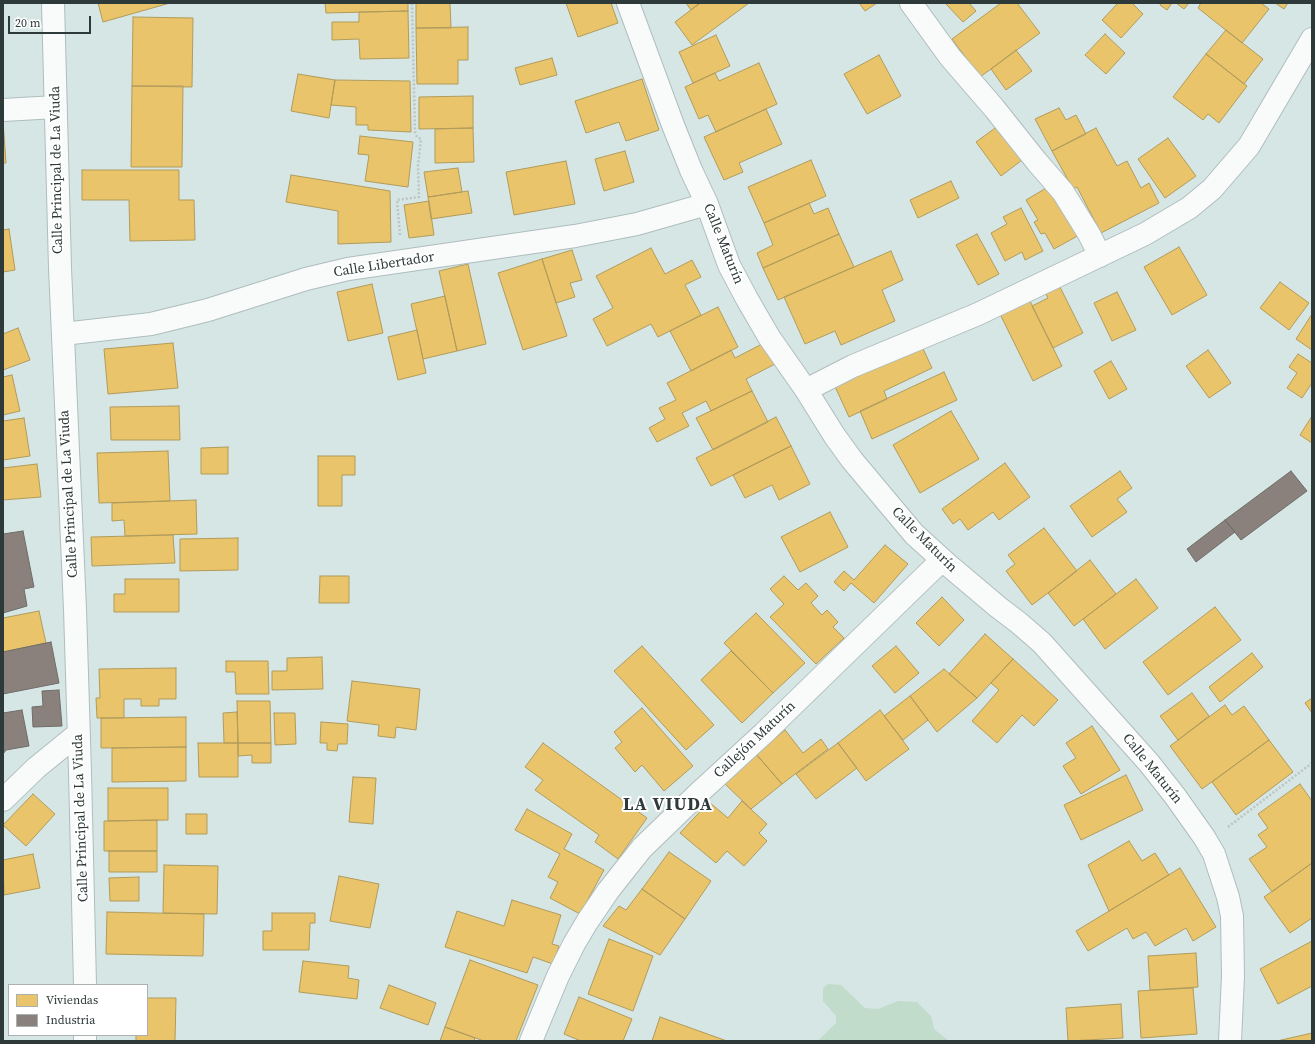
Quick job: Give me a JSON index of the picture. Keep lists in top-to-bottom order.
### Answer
{
  "streets": {
    "street": [
      "Calle Principal de La Viuda",
      "Calle Maturín",
      "Calle Libertador",
      "Callejón Maturín"
    ]
  },
  "crossings": [
    ["Calle Principal de La Viuda", "Calle Libertador"],
    ["Calle Maturín", "Calle Libertador"],
    ["Calle Maturín", "Callejón Maturín"]
  ],
  "districts": ["LA VIUDA"],
  "legend": ["Viviendas", "Industria"],
  "scale_bar": "20 m"
}
